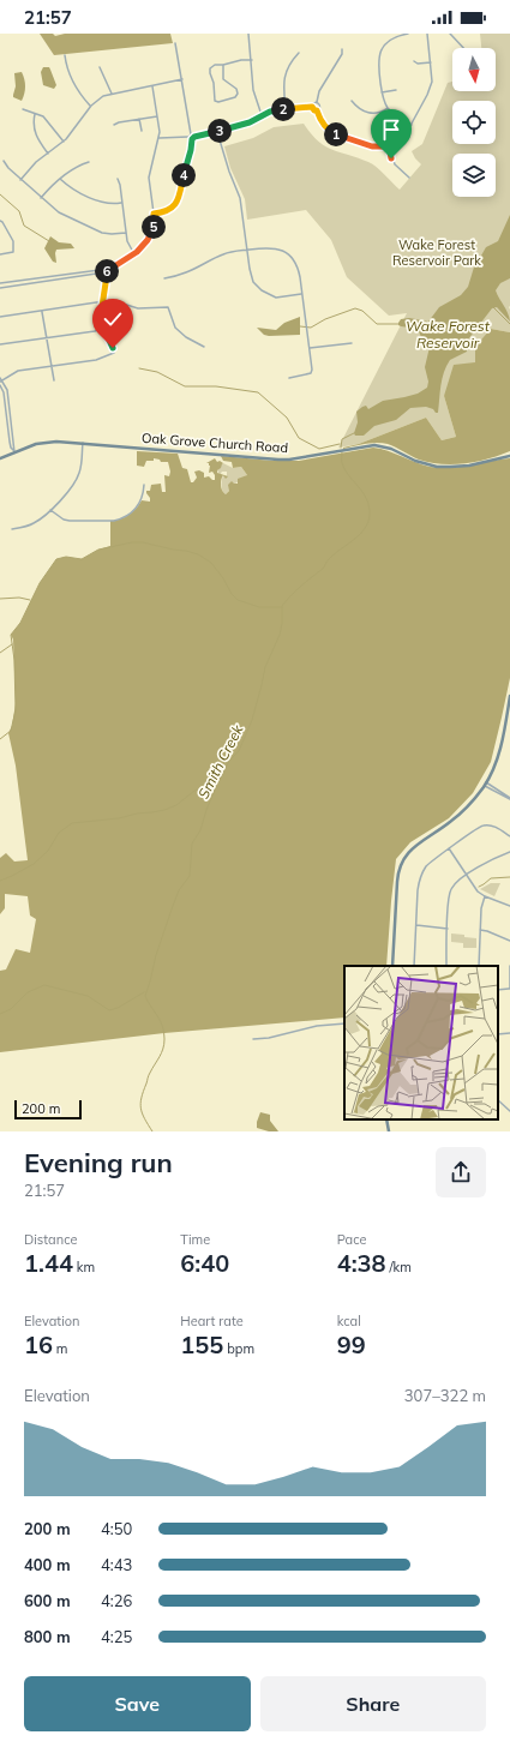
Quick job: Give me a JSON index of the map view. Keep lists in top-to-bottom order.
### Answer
{
  "streets": {
    "main road": ["Oak Grove Church Road"]
  },
  "water": ["Wake Forest Reservoir", "Smith Creek"],
  "parks": ["Wake Forest Reservoir Park"],
  "scale_bar": "200 m",
  "north": "bottom",
  "page": {
    "status": "21:57",
    "pins": [
      "2",
      "3",
      "1",
      "4",
      "5",
      "6"
    ],
    "scale": "200 m",
    "heading": ["Evening run", "21:57"],
    "stats": [
      ["Distance", "1.44 km"],
      ["Time", "6:40"],
      ["Pace", "4:38 /km"],
      ["Elevation", "16 m"],
      ["Heart rate", "155 bpm"],
      ["kcal", "99"]
    ],
    "chart": ["Elevation", "307–322 m"],
    "list": [
      {
        "name": "200 m",
        "note": "4:50"
      },
      {
        "name": "400 m",
        "note": "4:43"
      },
      {
        "name": "600 m",
        "note": "4:26"
      },
      {
        "name": "800 m",
        "note": "4:25"
      }
    ],
    "buttons": ["Save", "Share"]
  }
}
